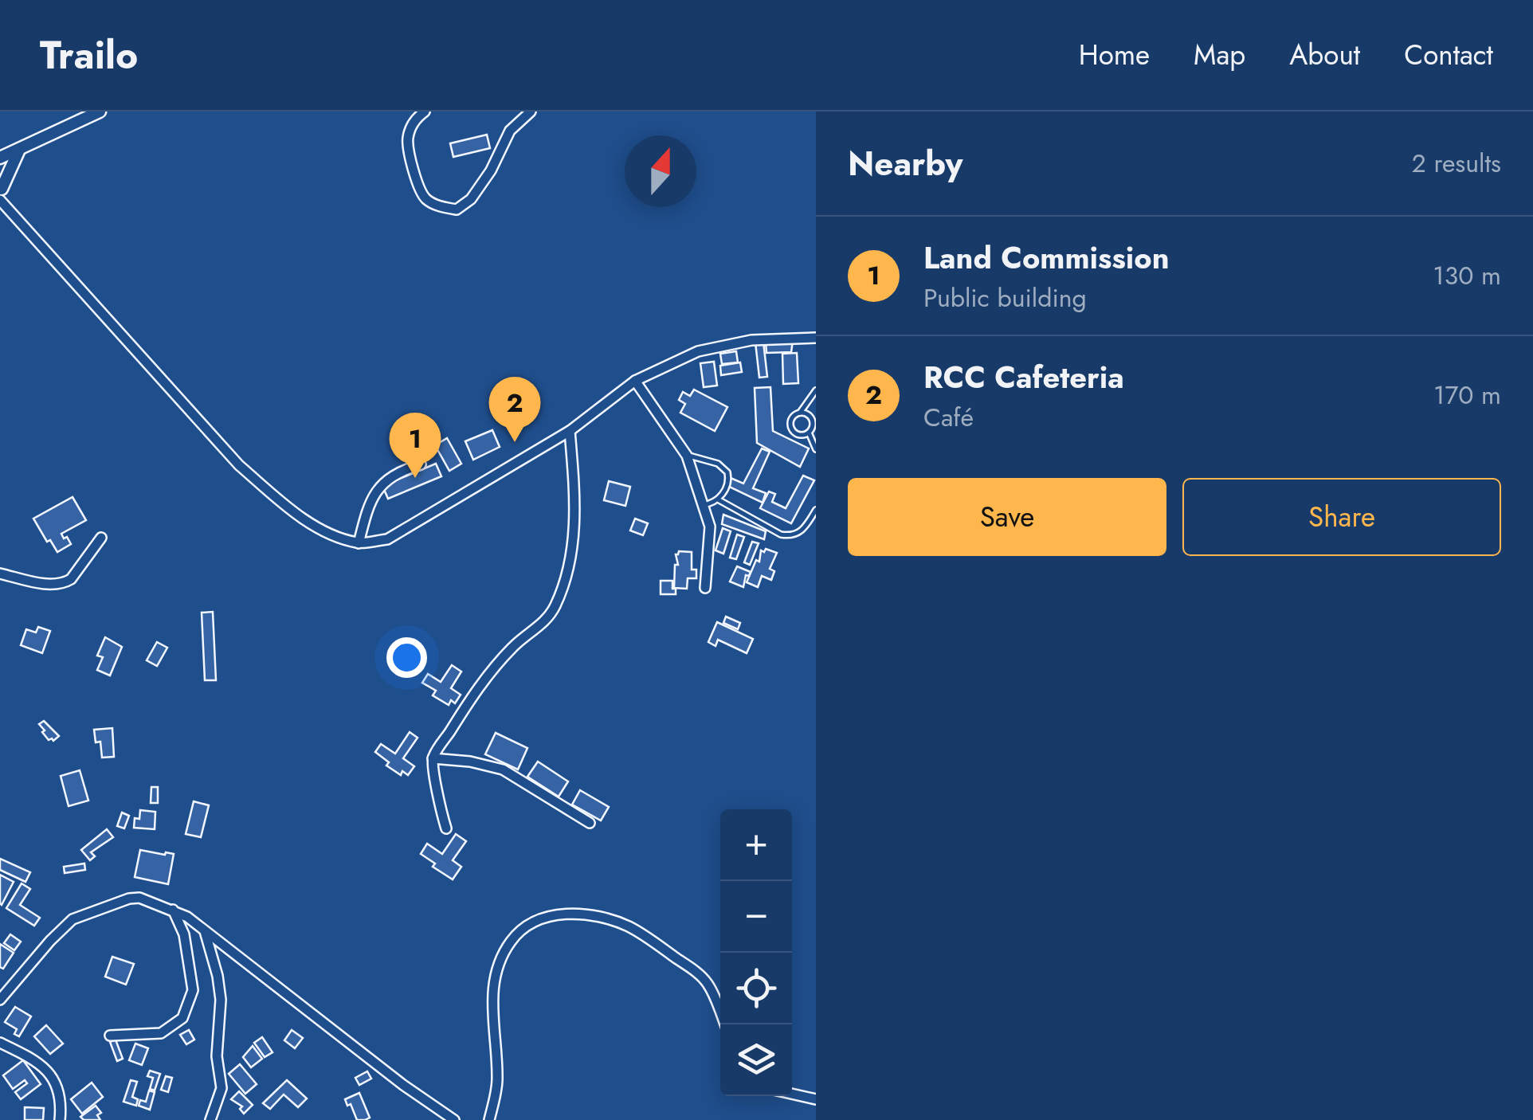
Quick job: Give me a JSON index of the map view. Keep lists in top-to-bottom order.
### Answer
{
  "north": "top",
  "page": {
    "header": "Trailo",
    "nav": [
      "Home",
      "Map",
      "About",
      "Contact"
    ],
    "heading": ["Nearby", "2 results"],
    "list": [
      {
        "mark": "1",
        "name": "Land Commission",
        "note": "Public building",
        "value": "130 m"
      },
      {
        "mark": "2",
        "name": "RCC Cafeteria",
        "note": "Café",
        "value": "170 m"
      }
    ],
    "pins": ["2", "1"],
    "buttons": ["Save", "Share"],
    "map_buttons": ["+", "−"]
  }
}
